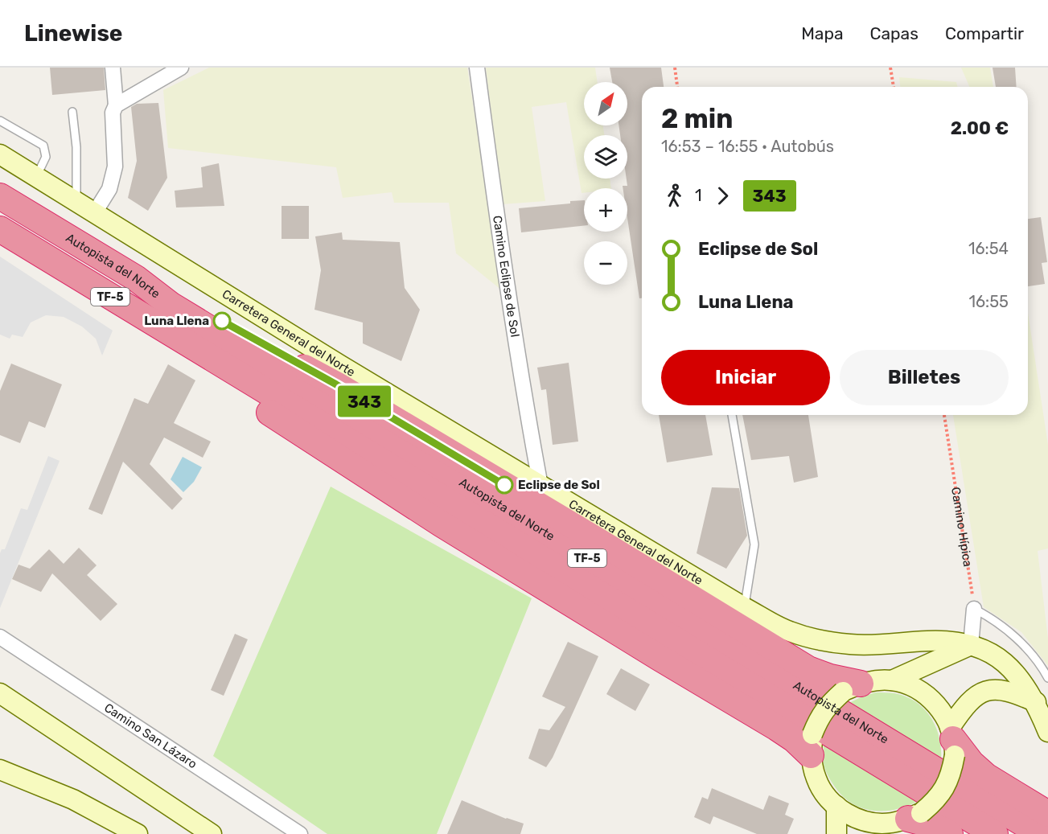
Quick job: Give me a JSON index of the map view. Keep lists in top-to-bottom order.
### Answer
{
  "streets": {
    "highway": ["Autopista del Norte", "TF-5"],
    "main road": ["Carretera General del Norte"],
    "street": ["Camino Eclipse de Sol", "Camino San Lázaro"],
    "path": ["Camino Hípica"]
  },
  "crossings": [
    ["Camino Eclipse de Sol", "Carretera General del Norte"]
  ],
  "places": ["Luna Llena", "Eclipse de Sol"],
  "lines": ["bus line 343"],
  "north": "top right",
  "page": {
    "header": "Linewise",
    "nav": ["Mapa", "Capas", "Compartir"],
    "on_map": "343",
    "map_buttons": ["+", "−"],
    "heading": ["2 min", "16:53 – 16:55 · Autobús", "2.00 €"],
    "legs": ["1", "343"],
    "list": [
      {
        "name": "Eclipse de Sol",
        "value": "16:54"
      },
      {
        "name": "Luna Llena",
        "value": "16:55"
      }
    ],
    "buttons": ["Iniciar", "Billetes"]
  }
}
